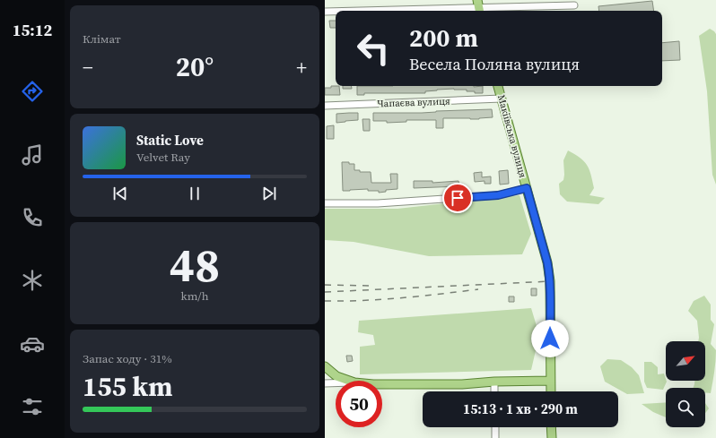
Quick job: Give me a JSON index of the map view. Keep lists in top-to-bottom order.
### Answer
{
  "streets": {
    "main road": ["Макіївська вулиця"],
    "street": ["Чапаєва вулиця"]
  },
  "crossings": [
    ["Чапаєва вулиця", "Макіївська вулиця"]
  ],
  "north": "top right",
  "page": {
    "tabs": "15:12",
    "tile": [
      "Клімат",
      ["48", "km/h"],
      ["Запас ходу · 31%", "155 km"]
    ],
    "turn": ["200 m", "Весела Поляна вулиця"],
    "heat": ["−", "20°", "+"],
    "song": ["Static Love", "Velvet Ray"],
    "limit": "50",
    "trip": "15:13 · 1 хв · 290 m"
  }
}
